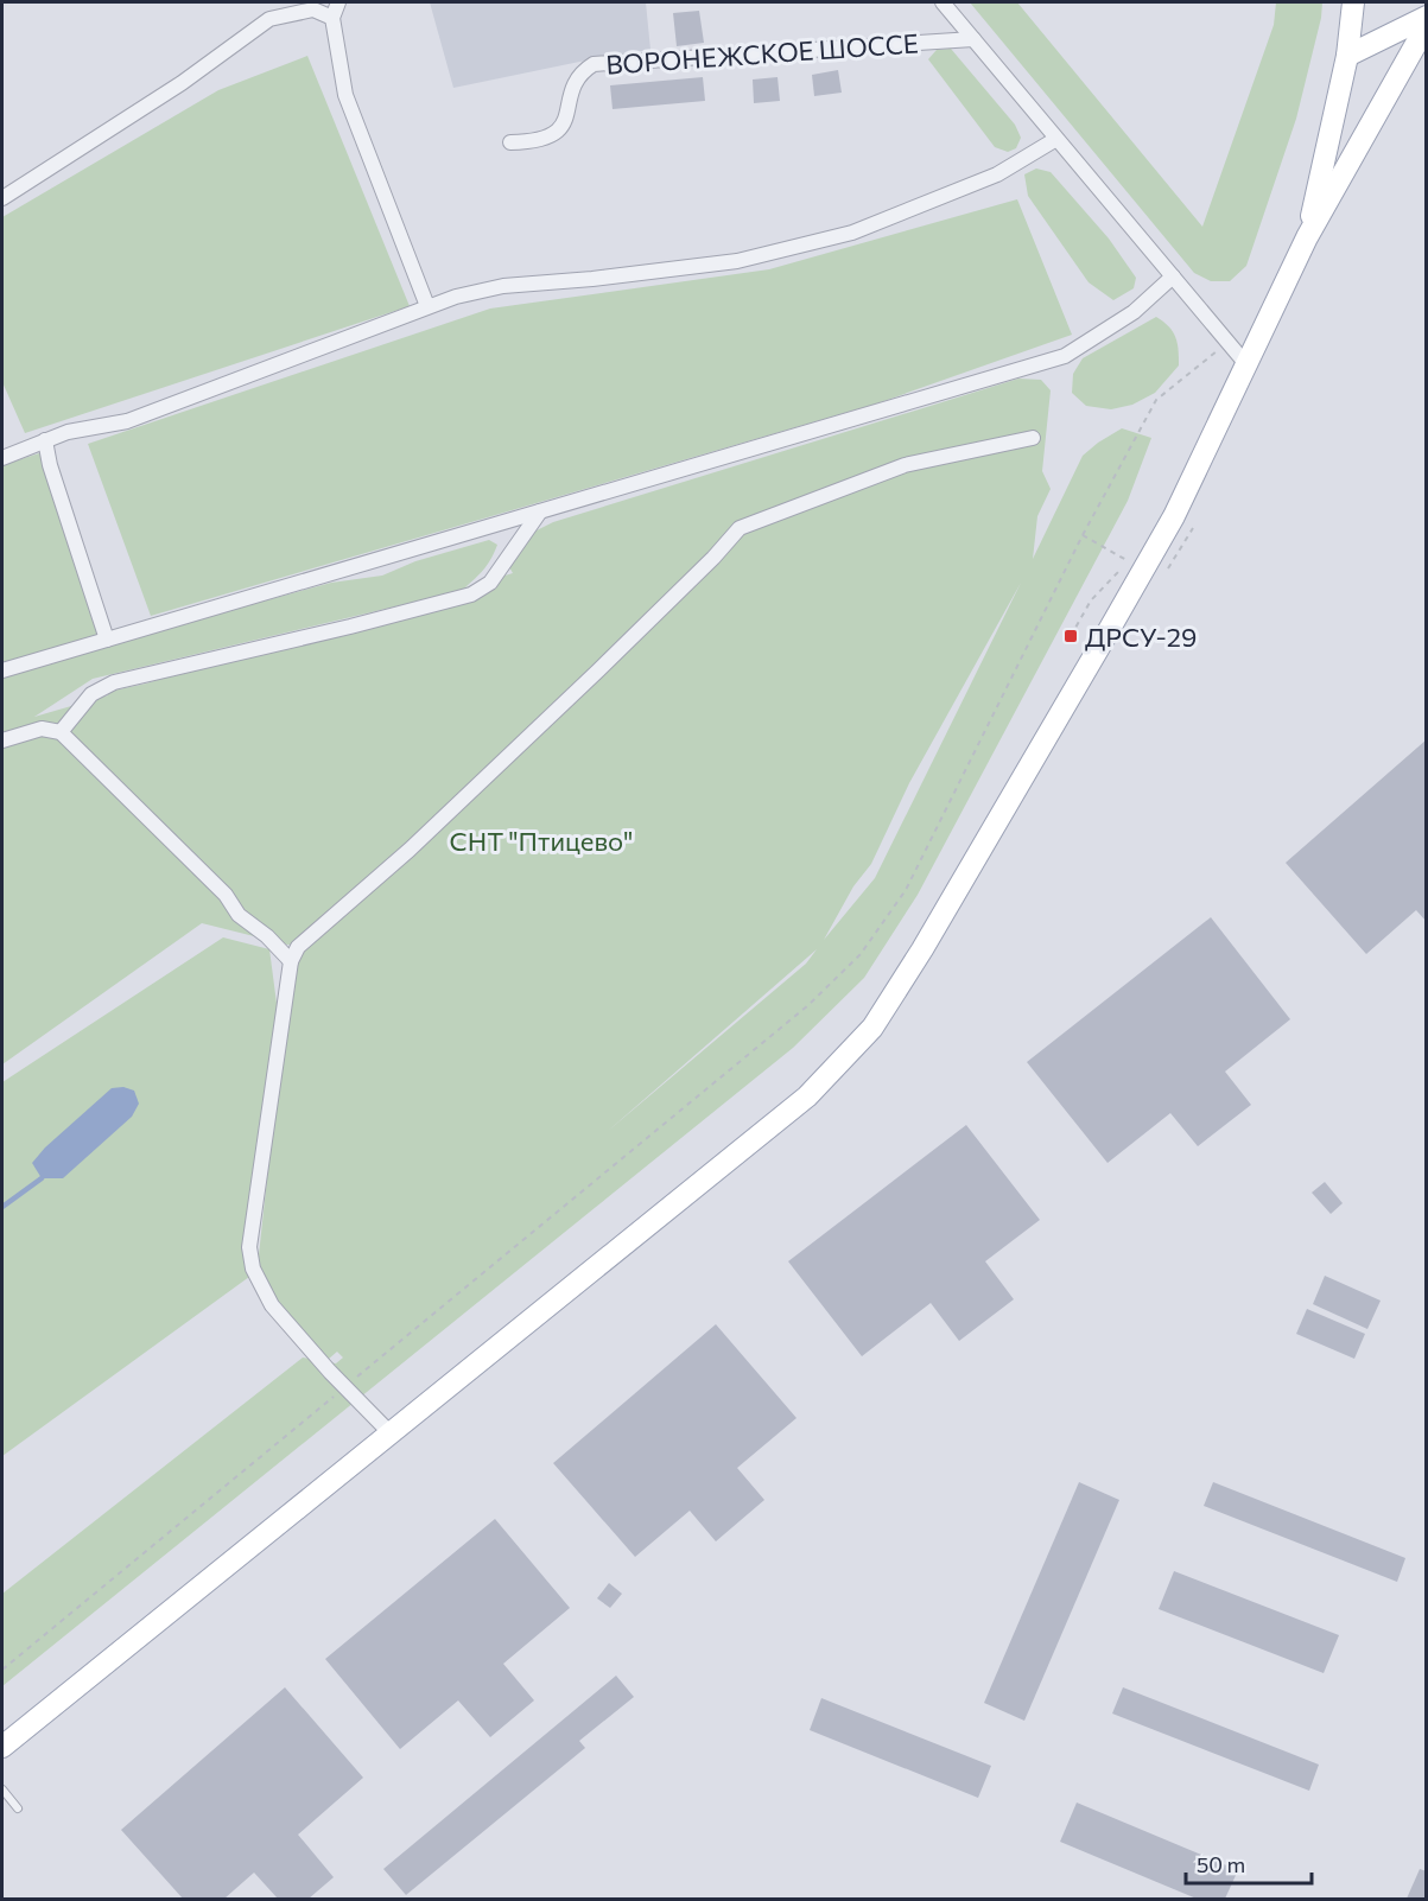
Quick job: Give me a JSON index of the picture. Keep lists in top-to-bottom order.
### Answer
{
  "streets": {
    "street": ["ВОРОНЕЖСКОЕ ШОССЕ"]
  },
  "parks": ["СНТ \"Птицево\""],
  "places": {
    "transit": ["ДРСУ-29"]
  },
  "scale_bar": "50 m"
}
